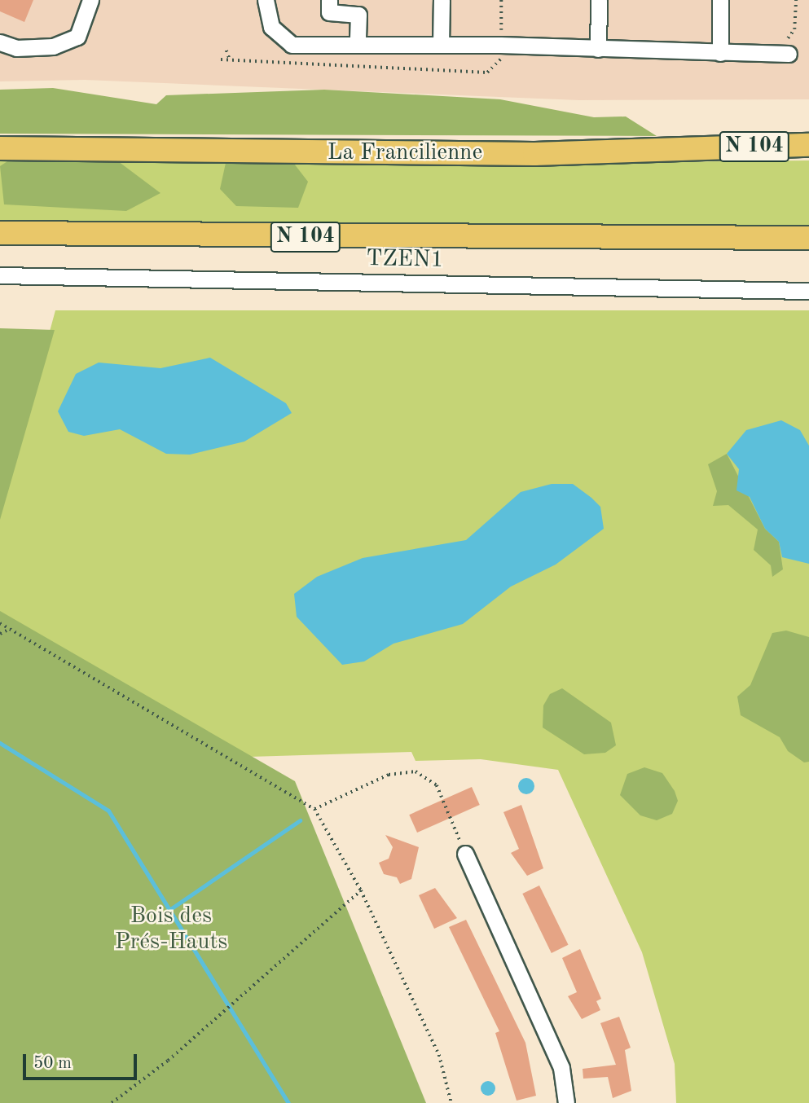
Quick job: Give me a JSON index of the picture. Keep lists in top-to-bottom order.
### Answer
{
  "streets": {
    "highway": ["N 104", "La Francilienne"],
    "street": ["TZEN1"]
  },
  "parks": ["Bois des Prés-Hauts"],
  "scale_bar": "50 m"
}
